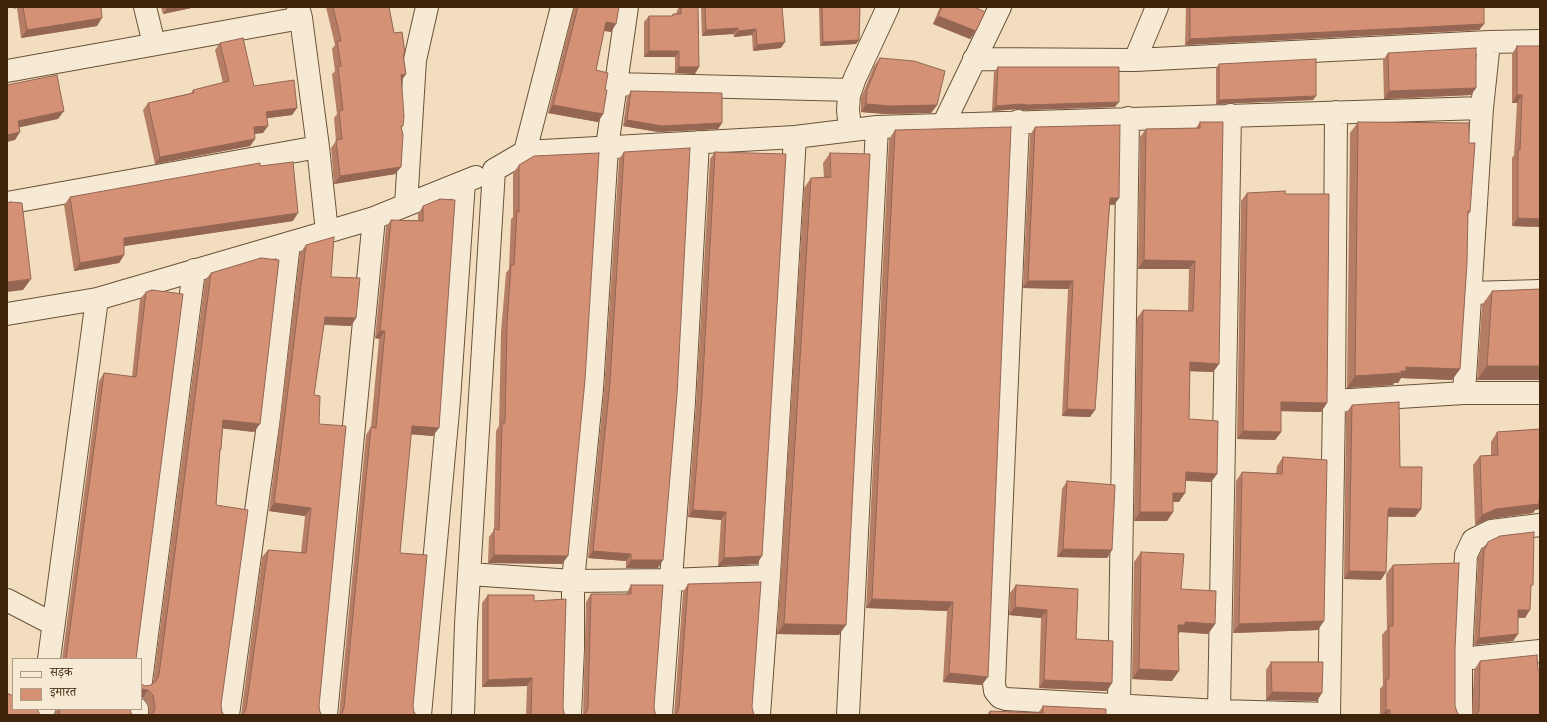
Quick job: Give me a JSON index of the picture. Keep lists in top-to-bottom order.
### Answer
{
  "legend": ["सड़क", "इमारत"]
}
